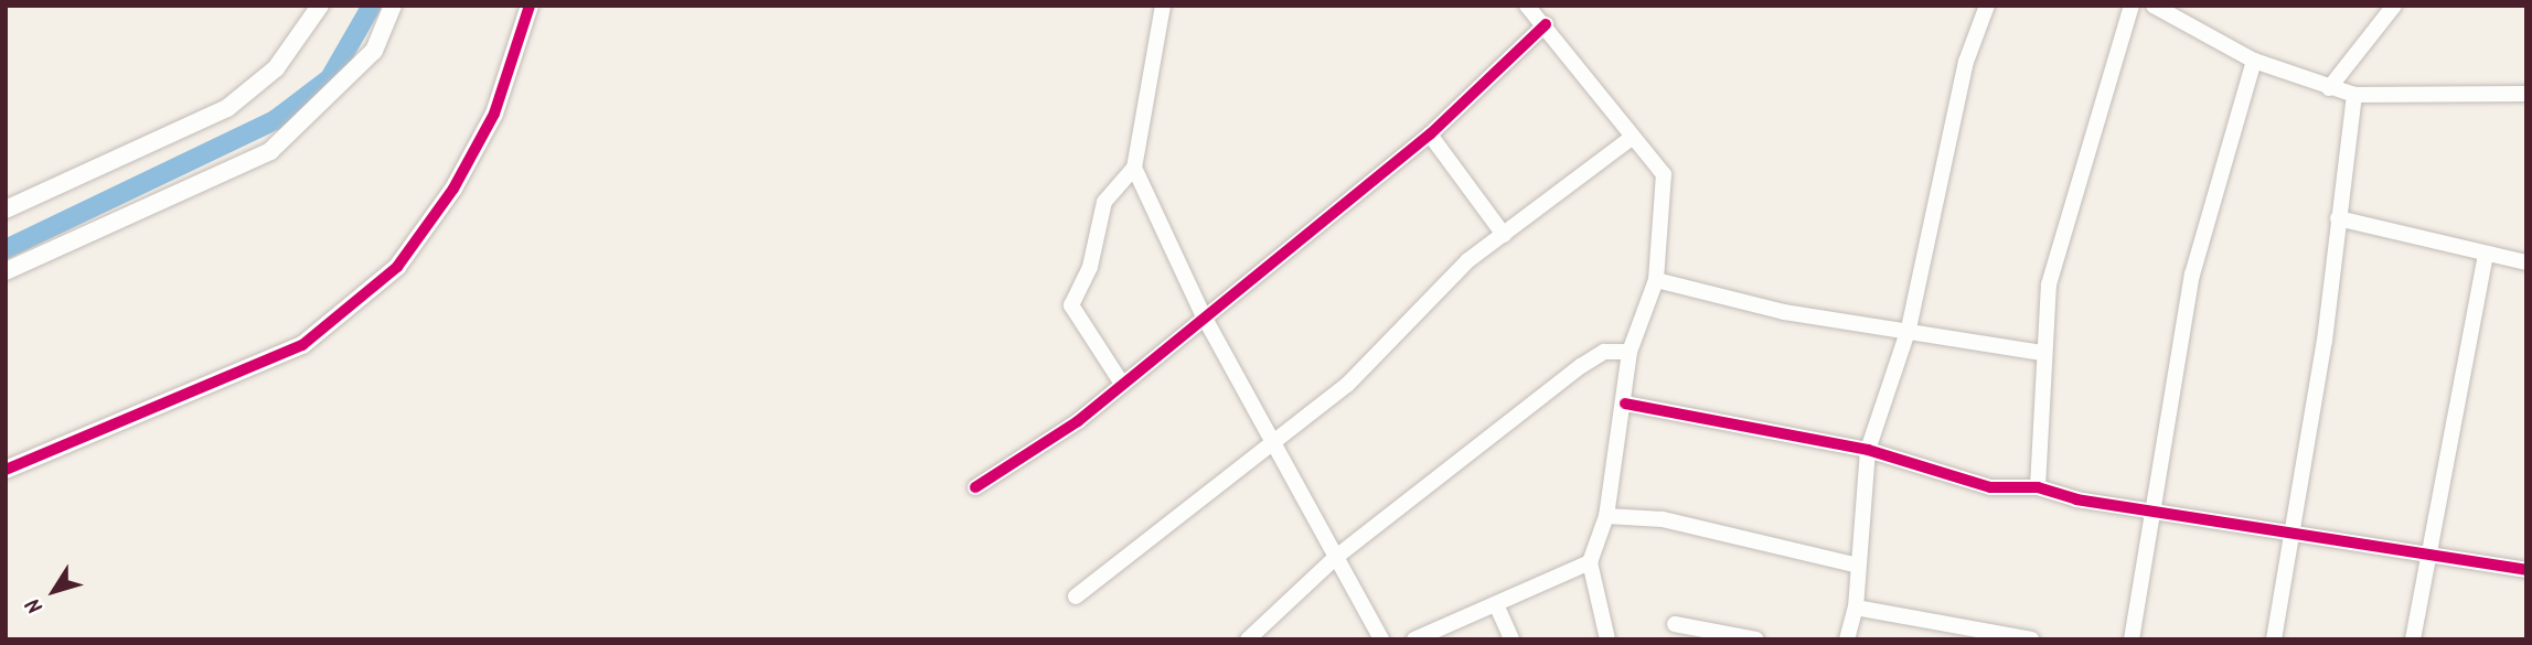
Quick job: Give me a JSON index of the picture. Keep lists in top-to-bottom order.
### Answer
{
  "north": "bottom left"
}
